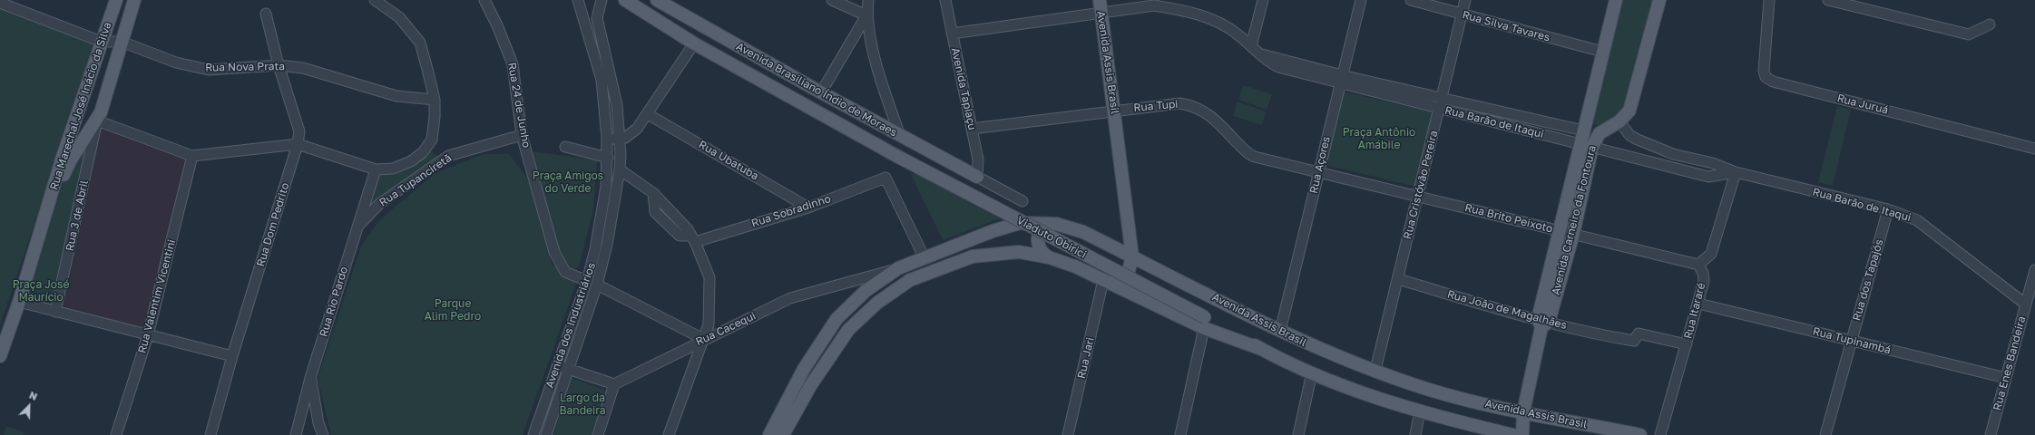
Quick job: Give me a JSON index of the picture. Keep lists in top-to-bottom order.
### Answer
{
  "streets": {
    "main road": [
      "Avenida Assis Brasil",
      "Avenida Brasiliano Índio de Moraes",
      "Rua Marechal José Inácio da Silva",
      "Avenida Carneiro da Fontoura",
      "Viaduto Obirici"
    ],
    "street": [
      "Rua Silva Tavares",
      "Rua Nova Prata",
      "Avenida Tapiaçu",
      "Rua Juruá",
      "Rua 24 de Junho",
      "Rua Tupi",
      "Rua Barão de Itaqui",
      "Rua Ubatuba",
      "Rua Açores",
      "Rua Tupanciretã",
      "Rua Cristóvão Pereira",
      "Rua Sobradinho",
      "Rua 3 de Abril",
      "Rua Brito Peixoto",
      "Rua Dom Pedrito",
      "Rua dos Tapajós",
      "Rua Valentim Vicentini",
      "Rua Rio Pardo",
      "Rua João de Magalhães",
      "Rua Itararé",
      "Avenida dos Industriários",
      "Rua Cacequi",
      "Rua Tupinambá",
      "Rua Jari",
      "Rua Enes Bandeira"
    ]
  },
  "crossings": [
    ["Rua Silva Tavares", "Rua Cristóvão Pereira"],
    ["Rua Silva Tavares", "Avenida Carneiro da Fontoura"],
    ["Avenida Assis Brasil", "Rua Tupi"],
    ["Avenida Assis Brasil", "Rua Açores"],
    ["Avenida Assis Brasil", "Rua Cristóvão Pereira"],
    ["Avenida Assis Brasil", "Avenida Carneiro da Fontoura"],
    ["Avenida Assis Brasil", "Viaduto Obirici"],
    ["Avenida Assis Brasil", "Rua Jari"],
    ["Rua Nova Prata", "Rua Marechal José Inácio da Silva"],
    ["Rua Nova Prata", "Rua Dom Pedrito"],
    ["Avenida Tapiaçu", "Avenida Brasiliano Índio de Moraes"],
    ["Avenida Tapiaçu", "Rua Tupi"],
    ["Avenida Brasiliano Índio de Moraes", "Viaduto Obirici"],
    ["Rua 24 de Junho", "Rua Tupanciretã"],
    ["Rua 24 de Junho", "Avenida dos Industriários"],
    ["Rua Marechal José Inácio da Silva", "Rua 3 de Abril"],
    ["Rua Tupi", "Rua Açores"],
    ["Rua Tupi", "Rua Brito Peixoto"],
    ["Rua Barão de Itaqui", "Rua Açores"],
    ["Rua Barão de Itaqui", "Rua Cristóvão Pereira"],
    ["Rua Barão de Itaqui", "Avenida Carneiro da Fontoura"],
    ["Rua Barão de Itaqui", "Rua dos Tapajós"],
    ["Rua Barão de Itaqui", "Rua Enes Bandeira"],
    ["Rua Ubatuba", "Rua Sobradinho"],
    ["Rua Açores", "Rua Brito Peixoto"],
    ["Rua Tupanciretã", "Rua Rio Pardo"],
    ["Rua Cristóvão Pereira", "Rua Brito Peixoto"],
    ["Rua Cristóvão Pereira", "Rua João de Magalhães"],
    ["Rua Brito Peixoto", "Avenida Carneiro da Fontoura"],
    ["Rua Brito Peixoto", "Rua Itararé"],
    ["Avenida Carneiro da Fontoura", "Rua João de Magalhães"],
    ["Rua dos Tapajós", "Rua Tupinambá"],
    ["Rua João de Magalhães", "Rua Itararé"],
    ["Rua Itararé", "Rua Tupinambá"],
    ["Rua Tupinambá", "Rua Enes Bandeira"]
  ],
  "parks": [
    "Praça Antônio Amábile",
    "Praça Amigos do Verde",
    "Praça José Maurício",
    "Parque Alim Pedro",
    "Largo da Bandeira"
  ],
  "north": "top right"
}
